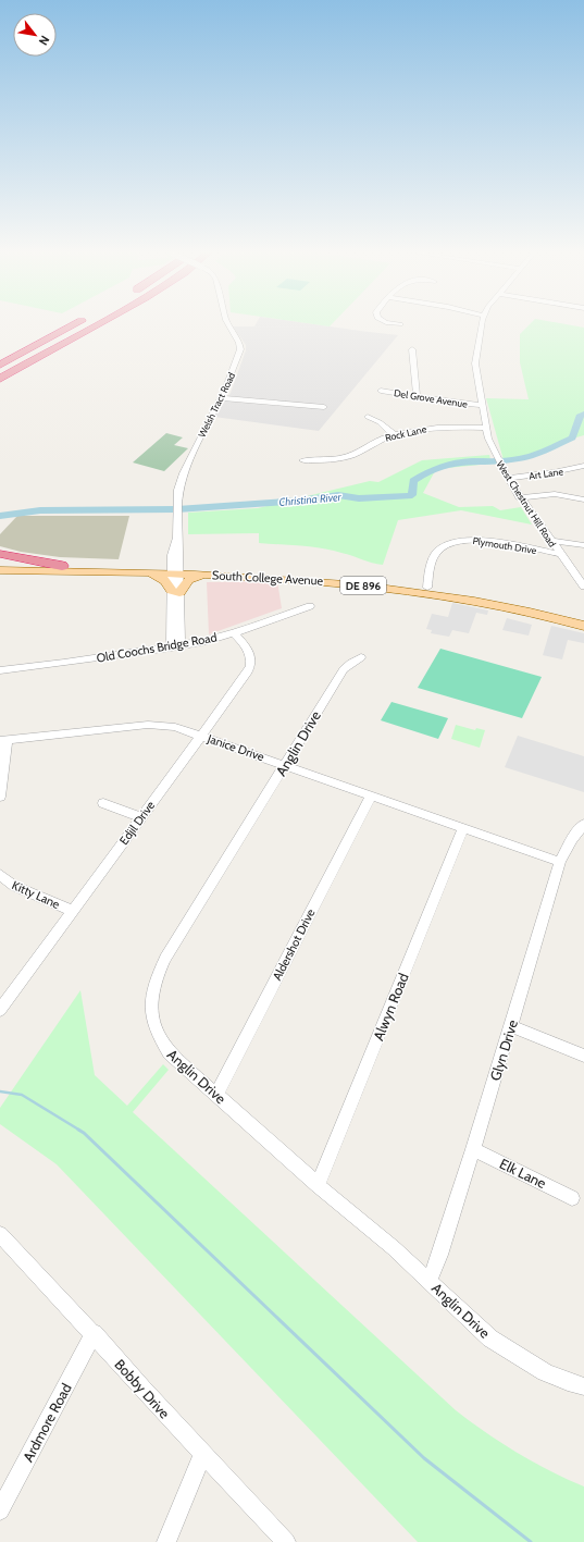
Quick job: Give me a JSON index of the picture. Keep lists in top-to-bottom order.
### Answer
{
  "streets": {
    "main road": ["South College Avenue", "DE 896"],
    "street": [
      "Del Grove Avenue",
      "Welsh Tract Road",
      "Rock Lane",
      "Art Lane",
      "West Chestnut Hill Road",
      "Plymouth Drive",
      "Old Coochs Bridge Road",
      "Anglin Drive",
      "Janice Drive",
      "Edjil Drive",
      "Kitty Lane",
      "Aldershot Drive",
      "Alwyn Road",
      "Glyn Drive",
      "Elk Lane",
      "Bobby Drive",
      "Ardmore Road"
    ]
  },
  "crossings": [
    ["Del Grove Avenue", "West Chestnut Hill Road"],
    ["Welsh Tract Road", "South College Avenue"],
    ["Welsh Tract Road", "Old Coochs Bridge Road"],
    ["Rock Lane", "West Chestnut Hill Road"],
    ["Art Lane", "West Chestnut Hill Road"],
    ["West Chestnut Hill Road", "Plymouth Drive"],
    ["Plymouth Drive", "South College Avenue"],
    ["Old Coochs Bridge Road", "Edjil Drive"],
    ["Anglin Drive", "Janice Drive"],
    ["Anglin Drive", "Aldershot Drive"],
    ["Anglin Drive", "Alwyn Road"],
    ["Anglin Drive", "Glyn Drive"],
    ["Janice Drive", "Edjil Drive"],
    ["Janice Drive", "Aldershot Drive"],
    ["Janice Drive", "Alwyn Road"],
    ["Janice Drive", "Glyn Drive"],
    ["Edjil Drive", "Kitty Lane"],
    ["Glyn Drive", "Elk Lane"],
    ["Bobby Drive", "Ardmore Road"]
  ],
  "water": ["Christina River"],
  "north": "bottom right"
}
